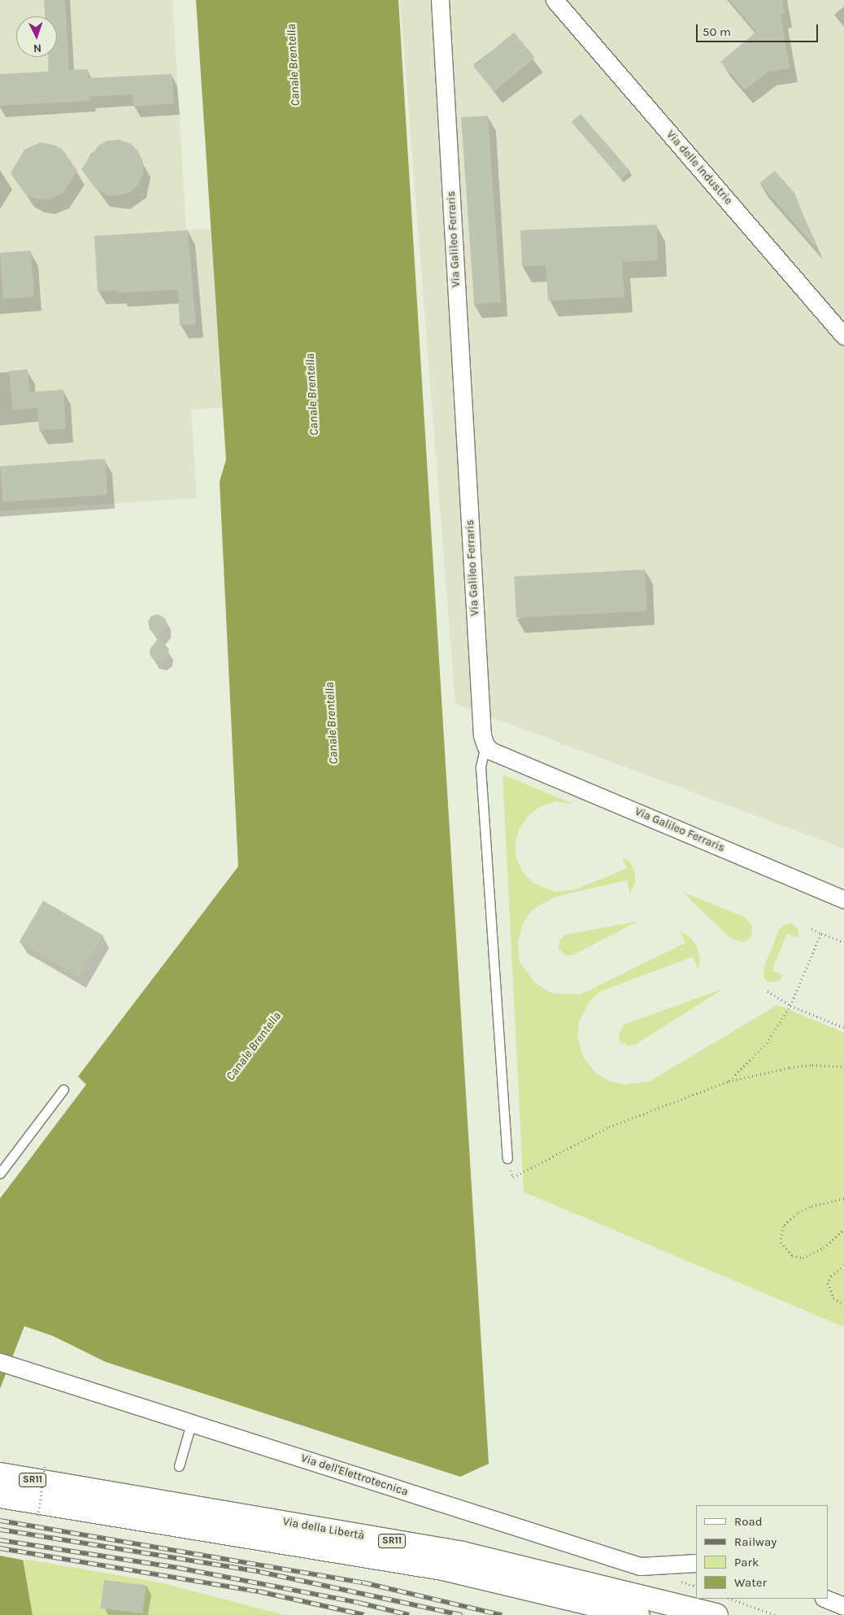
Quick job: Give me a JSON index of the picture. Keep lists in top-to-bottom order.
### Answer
{
  "streets": {
    "highway": ["SR11", "Via della Libertà"],
    "street": ["Via delle Industrie", "Via Galileo Ferraris", "Via dell'Elettrotecnica"]
  },
  "water": ["Canale Brentella"],
  "legend": [
    "Road",
    "Railway",
    "Park",
    "Water"
  ],
  "scale_bar": "50 m",
  "north": "bottom"
}
